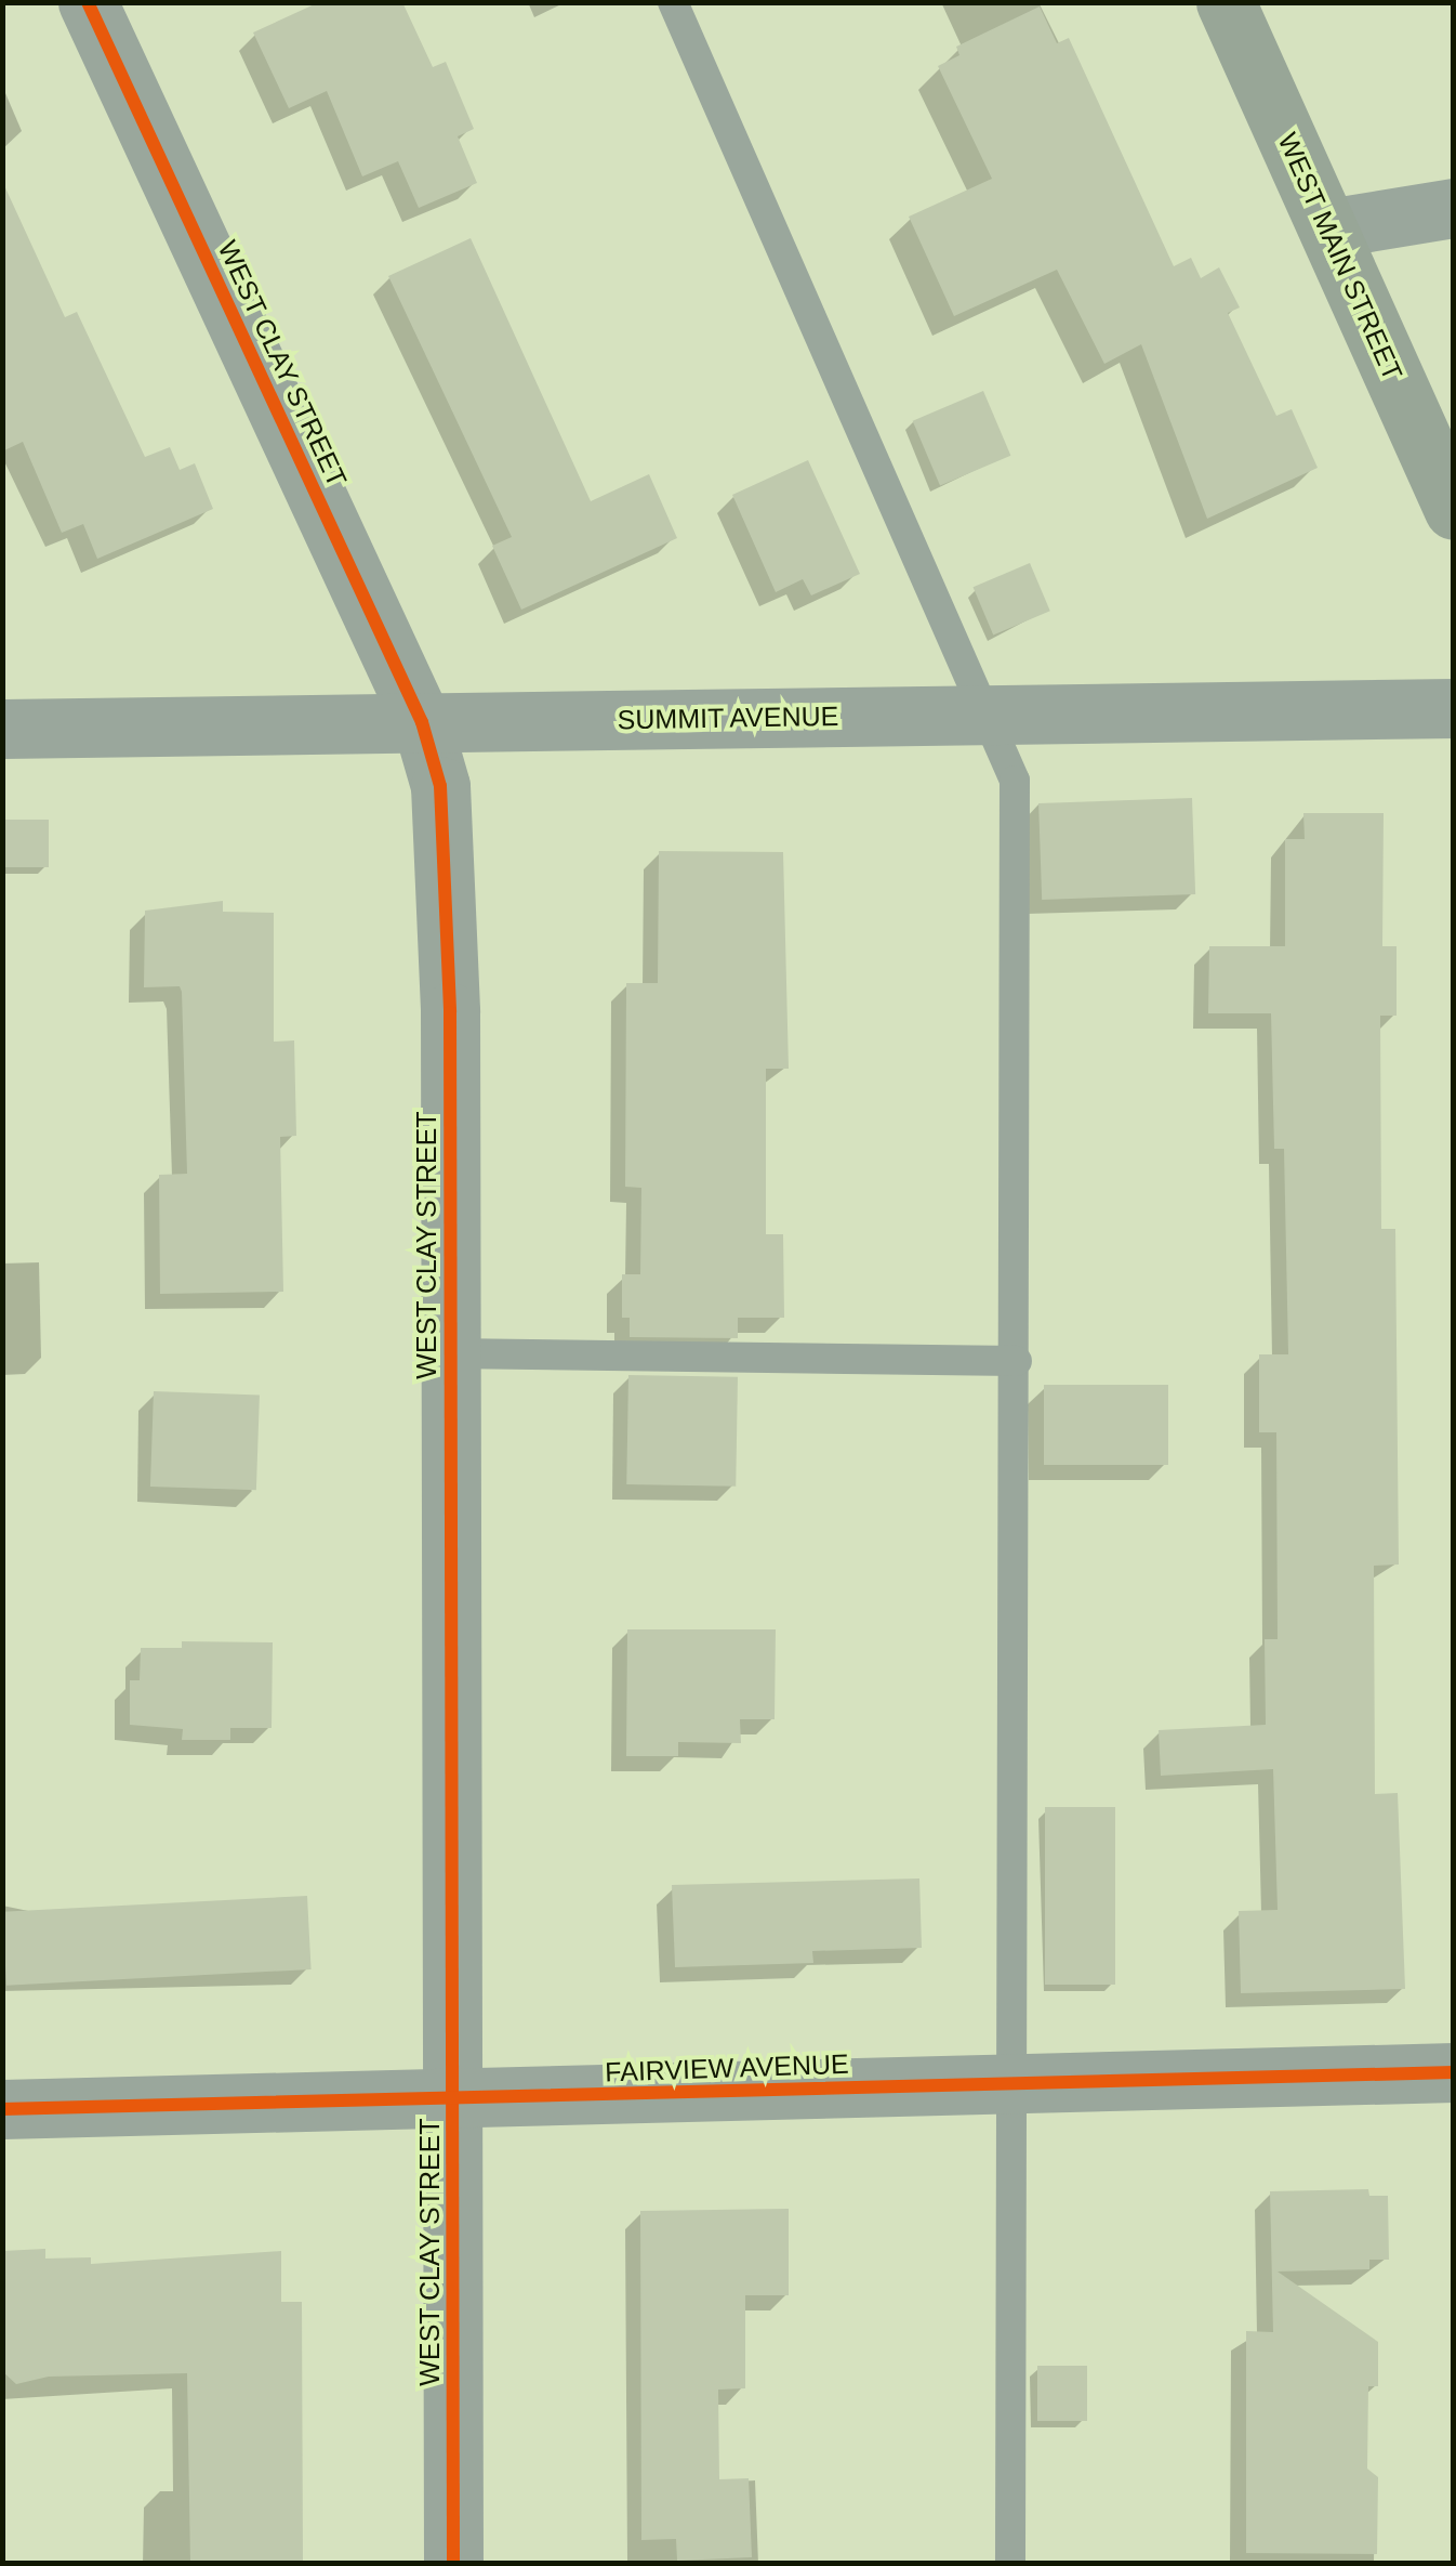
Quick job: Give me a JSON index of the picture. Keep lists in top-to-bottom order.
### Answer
{
  "streets": {
    "main road": ["WEST MAIN STREET"],
    "street": ["WEST CLAY STREET", "SUMMIT AVENUE", "FAIRVIEW AVENUE"]
  },
  "crossings": [
    ["WEST CLAY STREET", "SUMMIT AVENUE"],
    ["WEST CLAY STREET", "FAIRVIEW AVENUE"]
  ]
}
